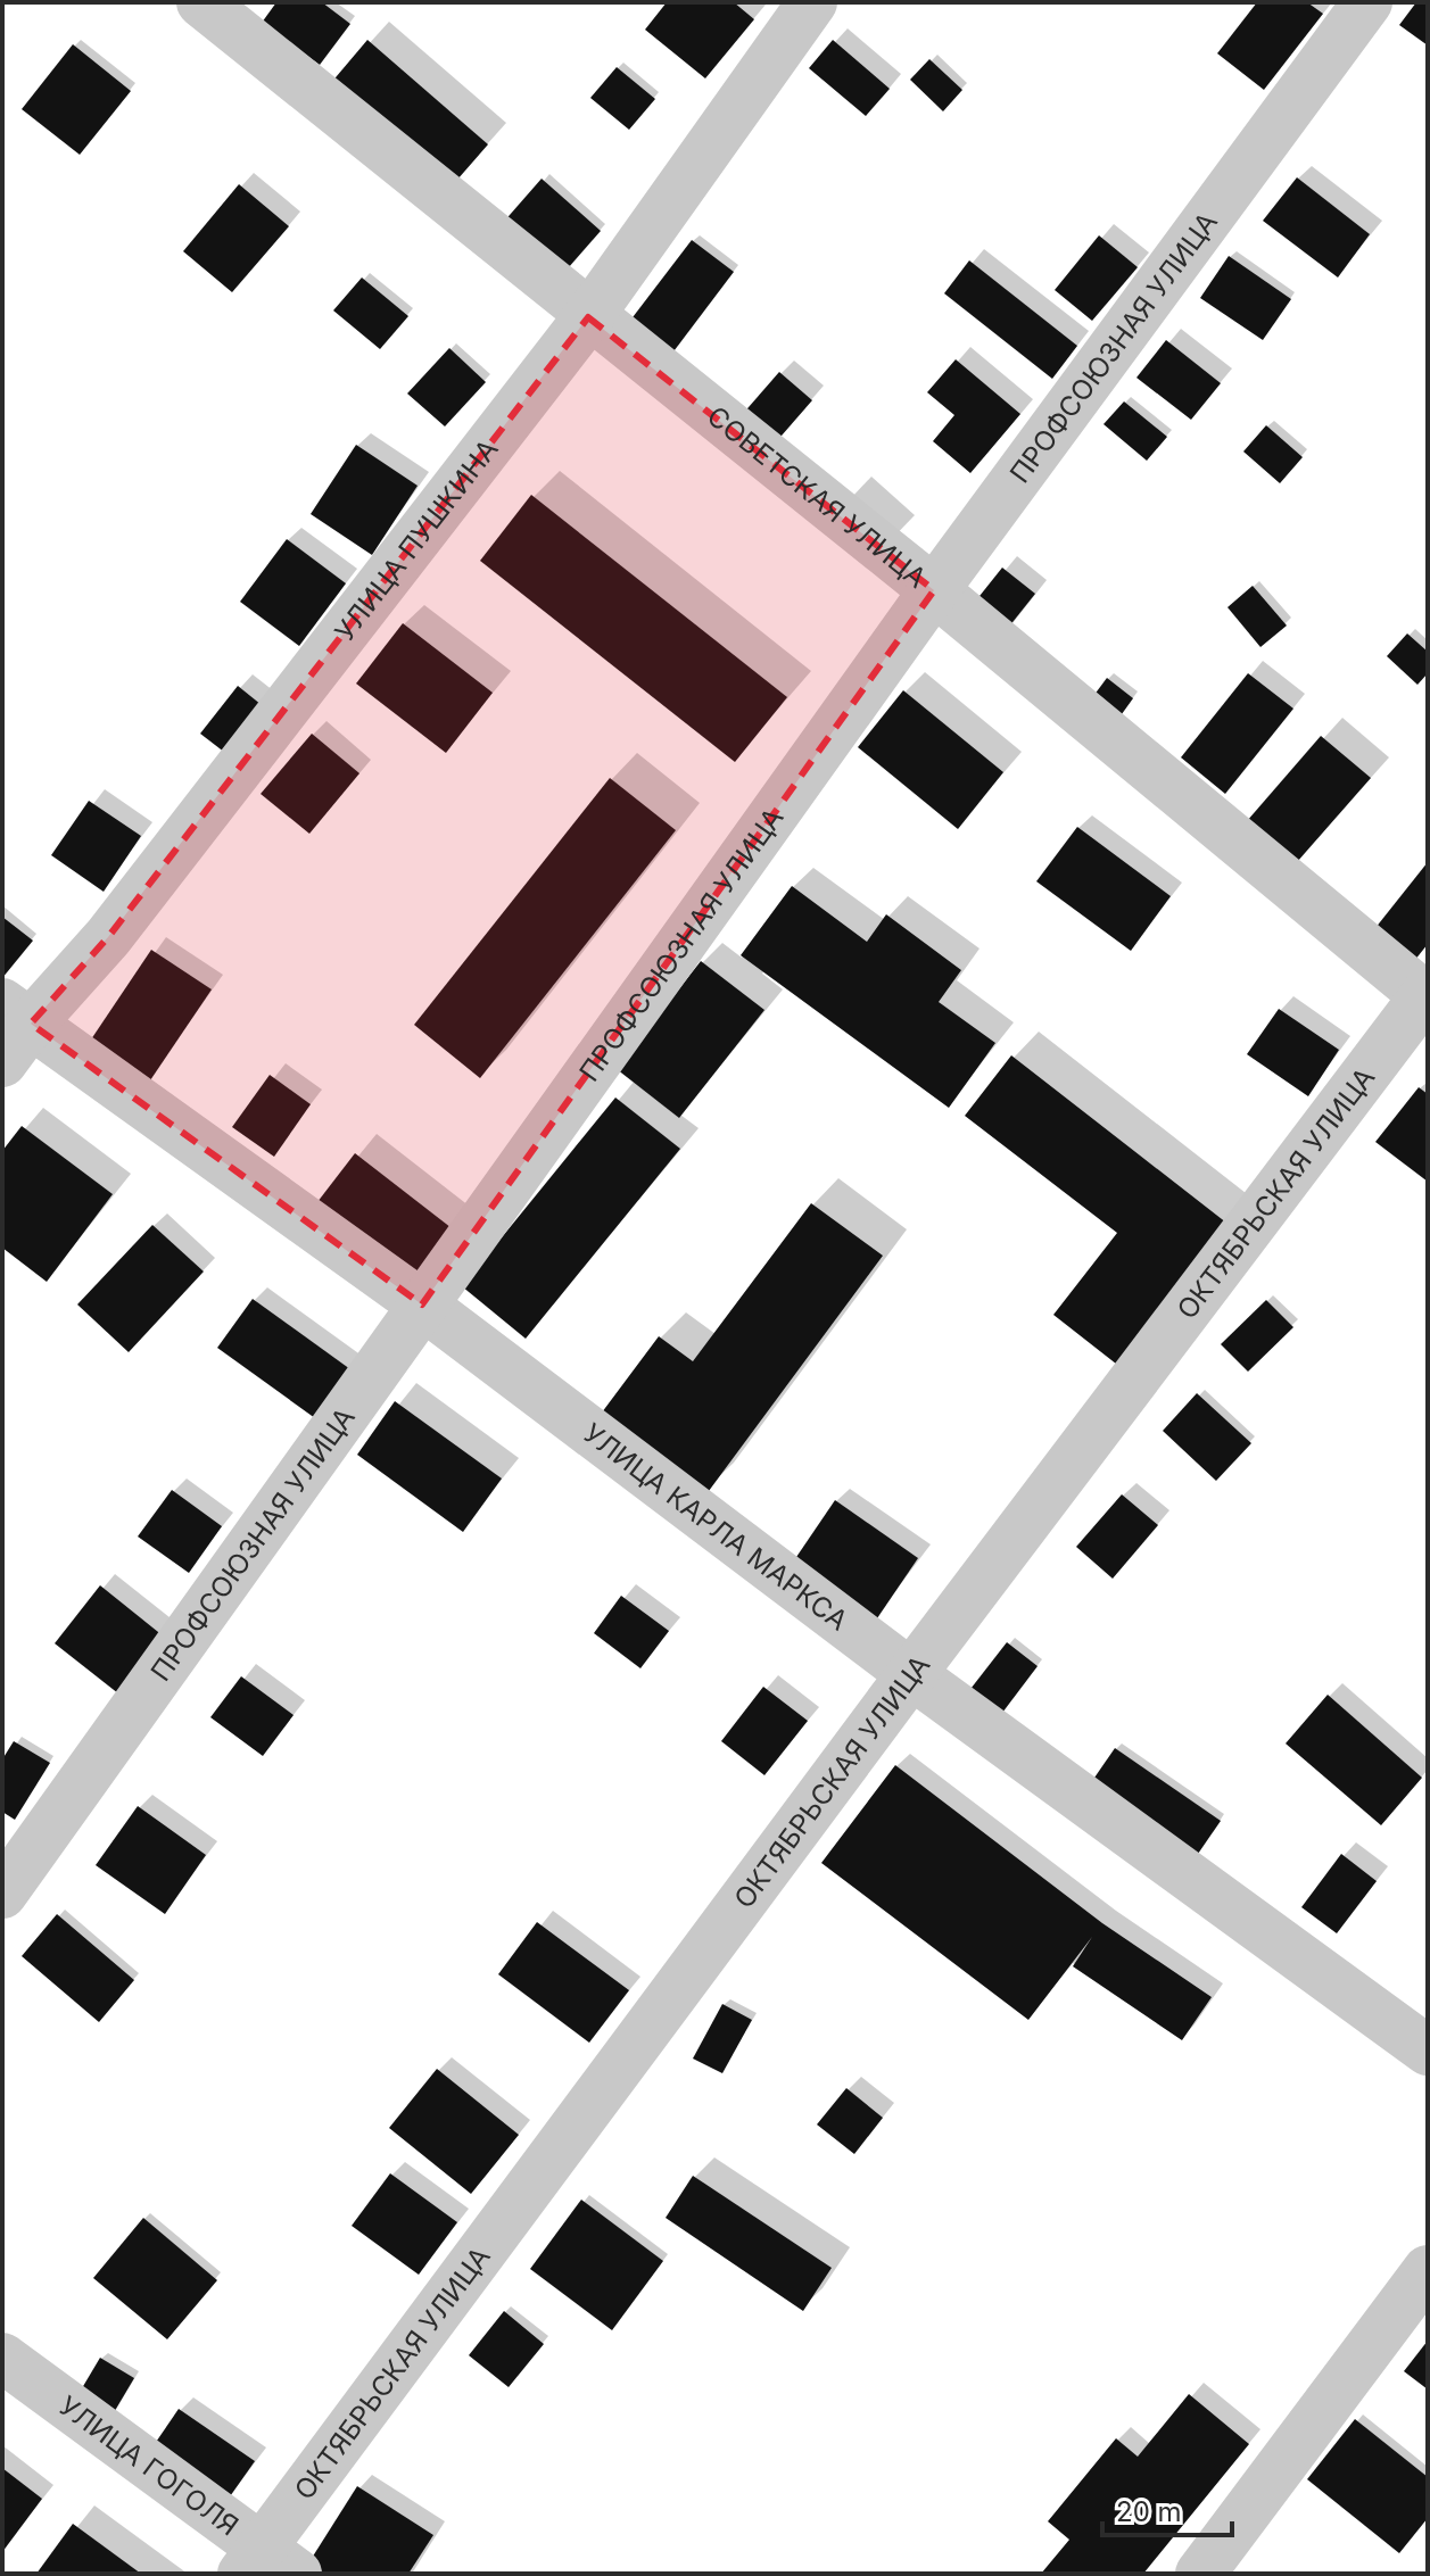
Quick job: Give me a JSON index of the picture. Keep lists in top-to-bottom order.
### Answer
{
  "streets": {
    "street": [
      "ПРОФСОЮЗНАЯ УЛИЦА",
      "СОВЕТСКАЯ УЛИЦА",
      "УЛИЦА ПУШКИНА",
      "ОКТЯБРЬСКАЯ УЛИЦА",
      "УЛИЦА КАРЛА МАРКСА",
      "УЛИЦА ГОГОЛЯ"
    ]
  },
  "crossings": [
    ["ПРОФСОЮЗНАЯ УЛИЦА", "СОВЕТСКАЯ УЛИЦА"],
    ["ПРОФСОЮЗНАЯ УЛИЦА", "УЛИЦА КАРЛА МАРКСА"],
    ["СОВЕТСКАЯ УЛИЦА", "УЛИЦА ПУШКИНА"],
    ["СОВЕТСКАЯ УЛИЦА", "ОКТЯБРЬСКАЯ УЛИЦА"],
    ["УЛИЦА ПУШКИНА", "УЛИЦА КАРЛА МАРКСА"],
    ["ОКТЯБРЬСКАЯ УЛИЦА", "УЛИЦА КАРЛА МАРКСА"],
    ["ОКТЯБРЬСКАЯ УЛИЦА", "УЛИЦА ГОГОЛЯ"]
  ],
  "scale_bar": "20 m"
}
